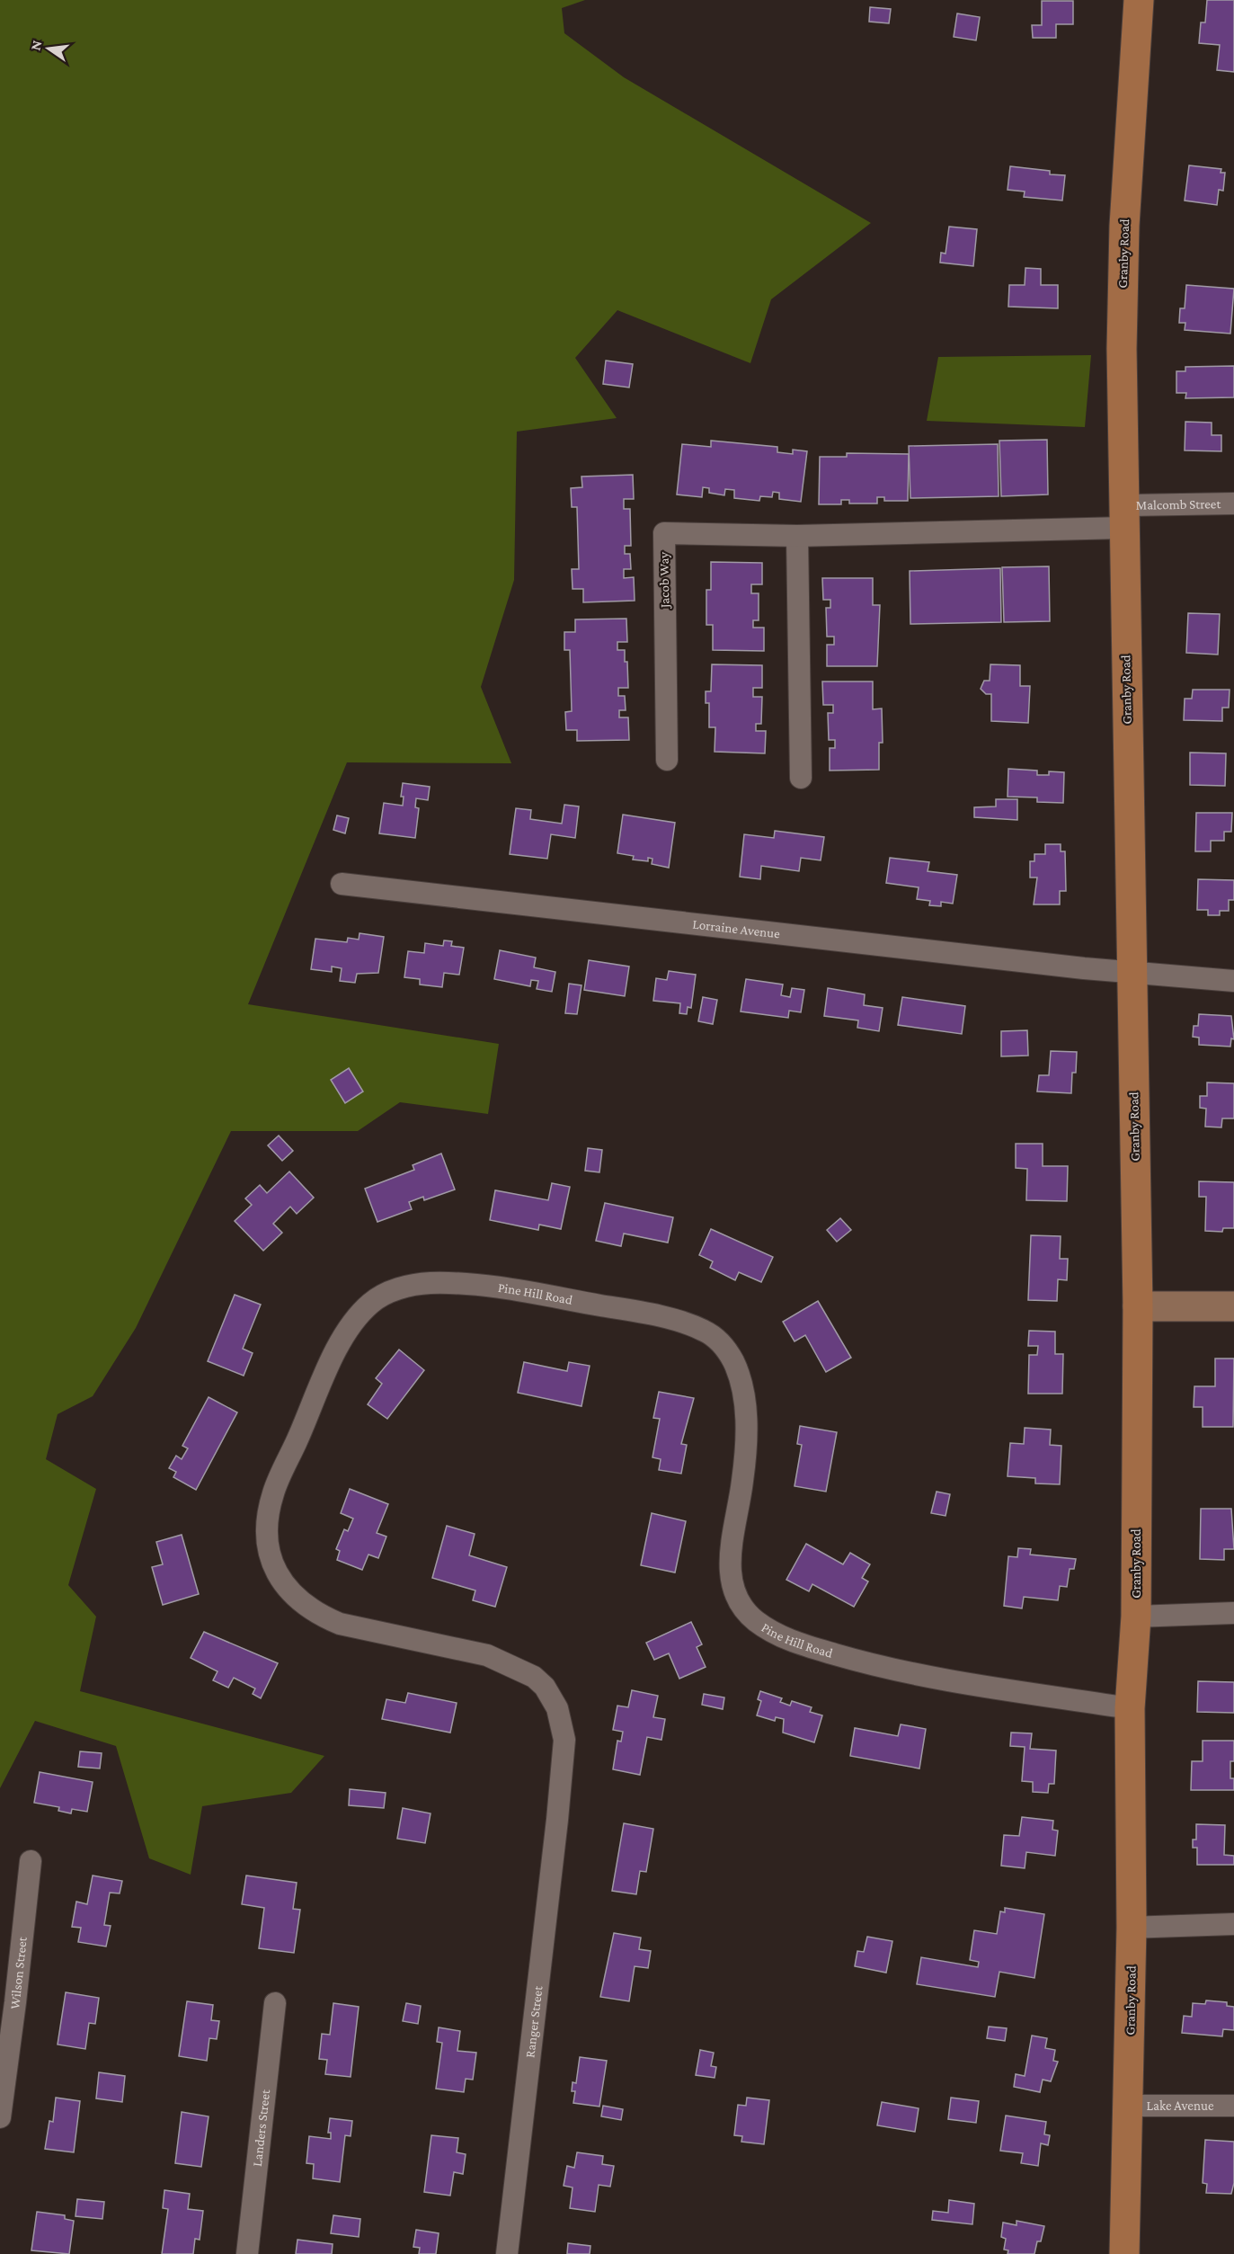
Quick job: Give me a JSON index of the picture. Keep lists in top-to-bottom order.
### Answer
{
  "streets": {
    "main road": ["Granby Road"],
    "street": [
      "Malcomb Street",
      "Jacob Way",
      "Lorraine Avenue",
      "Pine Hill Road",
      "Wilson Street",
      "Ranger Street",
      "Lake Avenue",
      "Landers Street"
    ]
  },
  "crossings": [
    ["Granby Road", "Malcomb Street"],
    ["Granby Road", "Jacob Way"],
    ["Granby Road", "Lorraine Avenue"],
    ["Granby Road", "Pine Hill Road"],
    ["Granby Road", "Lake Avenue"],
    ["Malcomb Street", "Jacob Way"],
    ["Pine Hill Road", "Ranger Street"]
  ],
  "north": "left"
}
